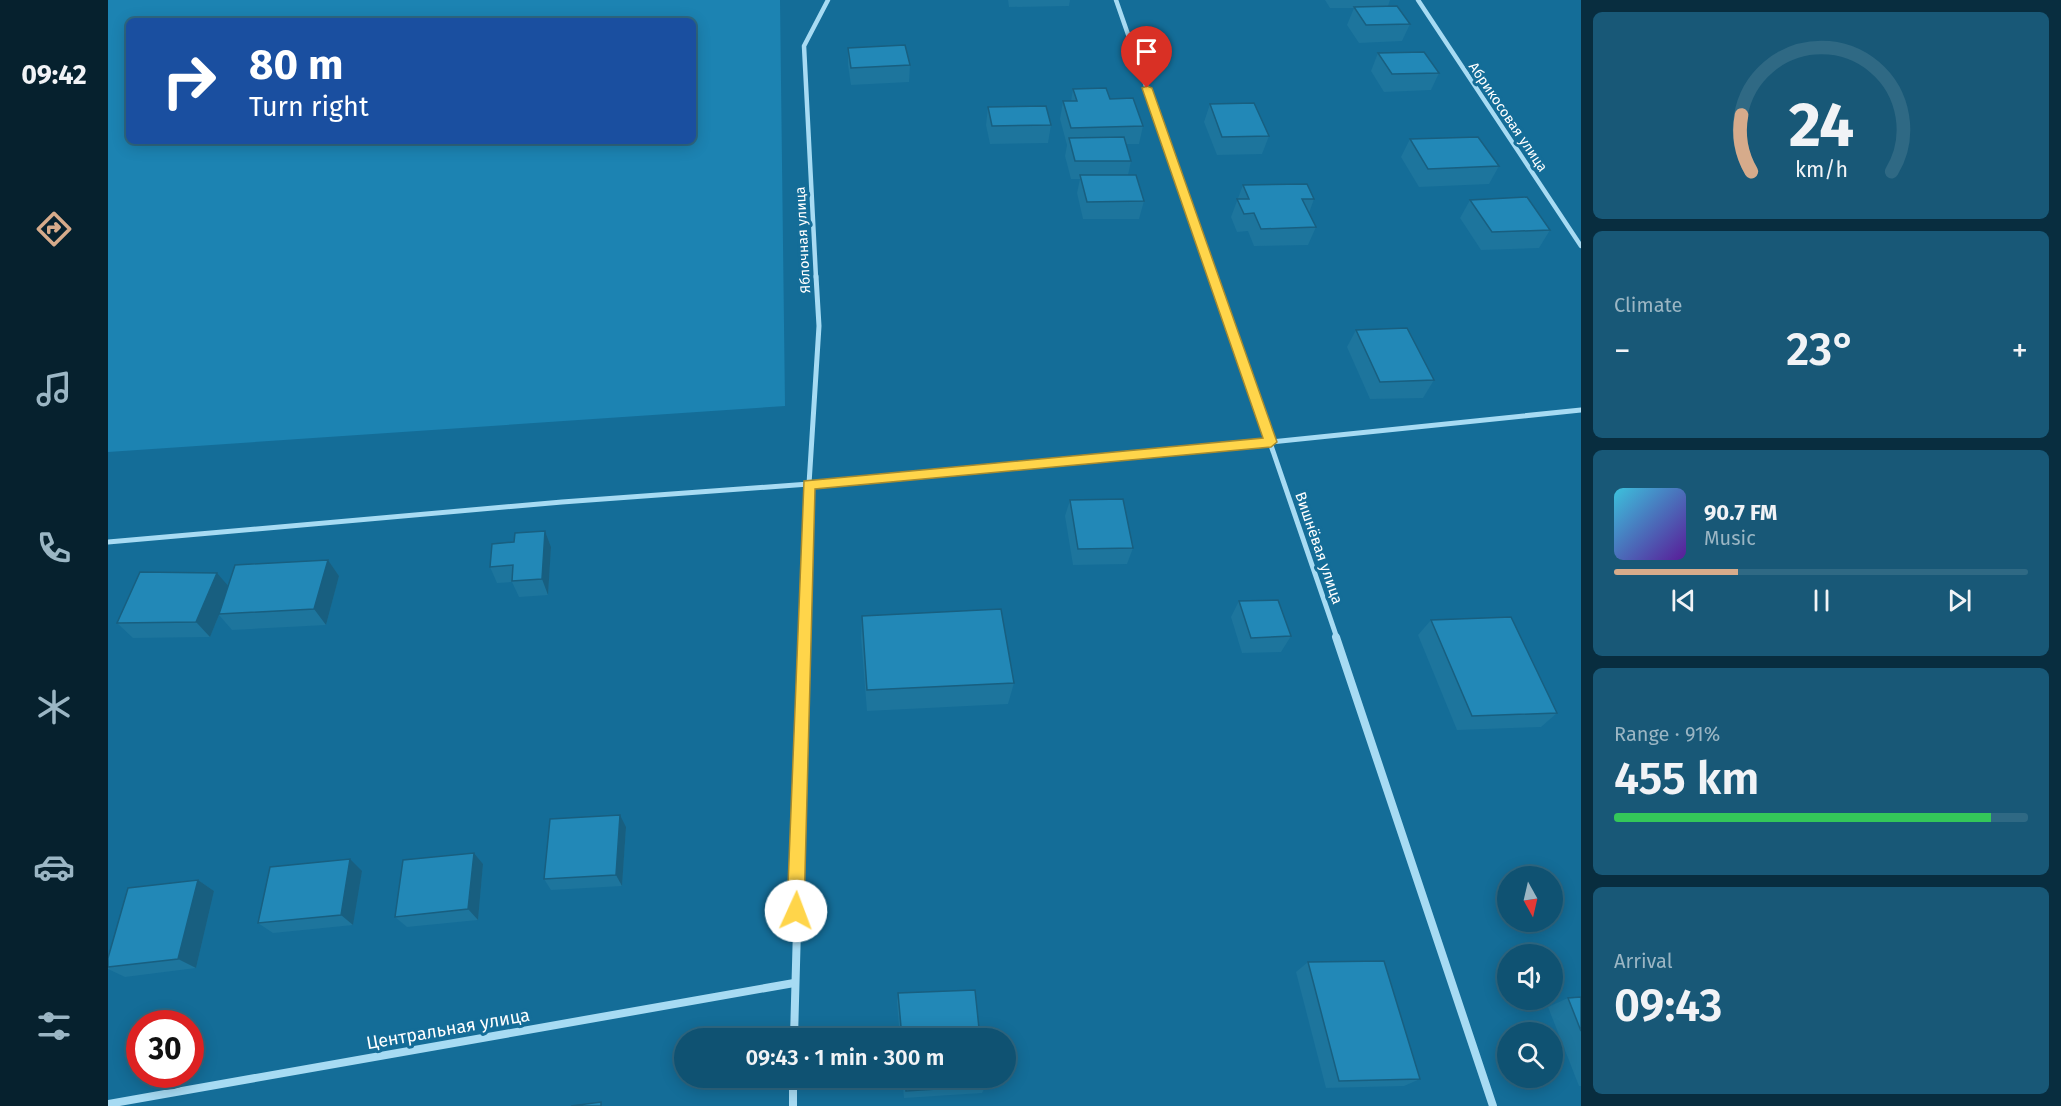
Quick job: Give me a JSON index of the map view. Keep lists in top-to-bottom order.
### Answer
{
  "streets": {
    "street": [
      "Абрикосовая улица",
      "Яблочная улица",
      "Вишнёвая улица",
      "Центральная улица"
    ]
  },
  "crossings": [
    ["Яблочная улица", "Центральная улица"]
  ],
  "north": "bottom",
  "page": {
    "tabs": "09:42",
    "turn": ["80 m", "Turn right"],
    "tile": [
      "Climate",
      ["Range · 91%", "455 km"],
      ["Arrival", "09:43"]
    ],
    "heat": ["−", "23°", "+"],
    "song": ["90.7 FM", "Music"],
    "limit": "30",
    "trip": "09:43 · 1 min · 300 m",
    "gauge": ["24", "km/h"]
  }
}
